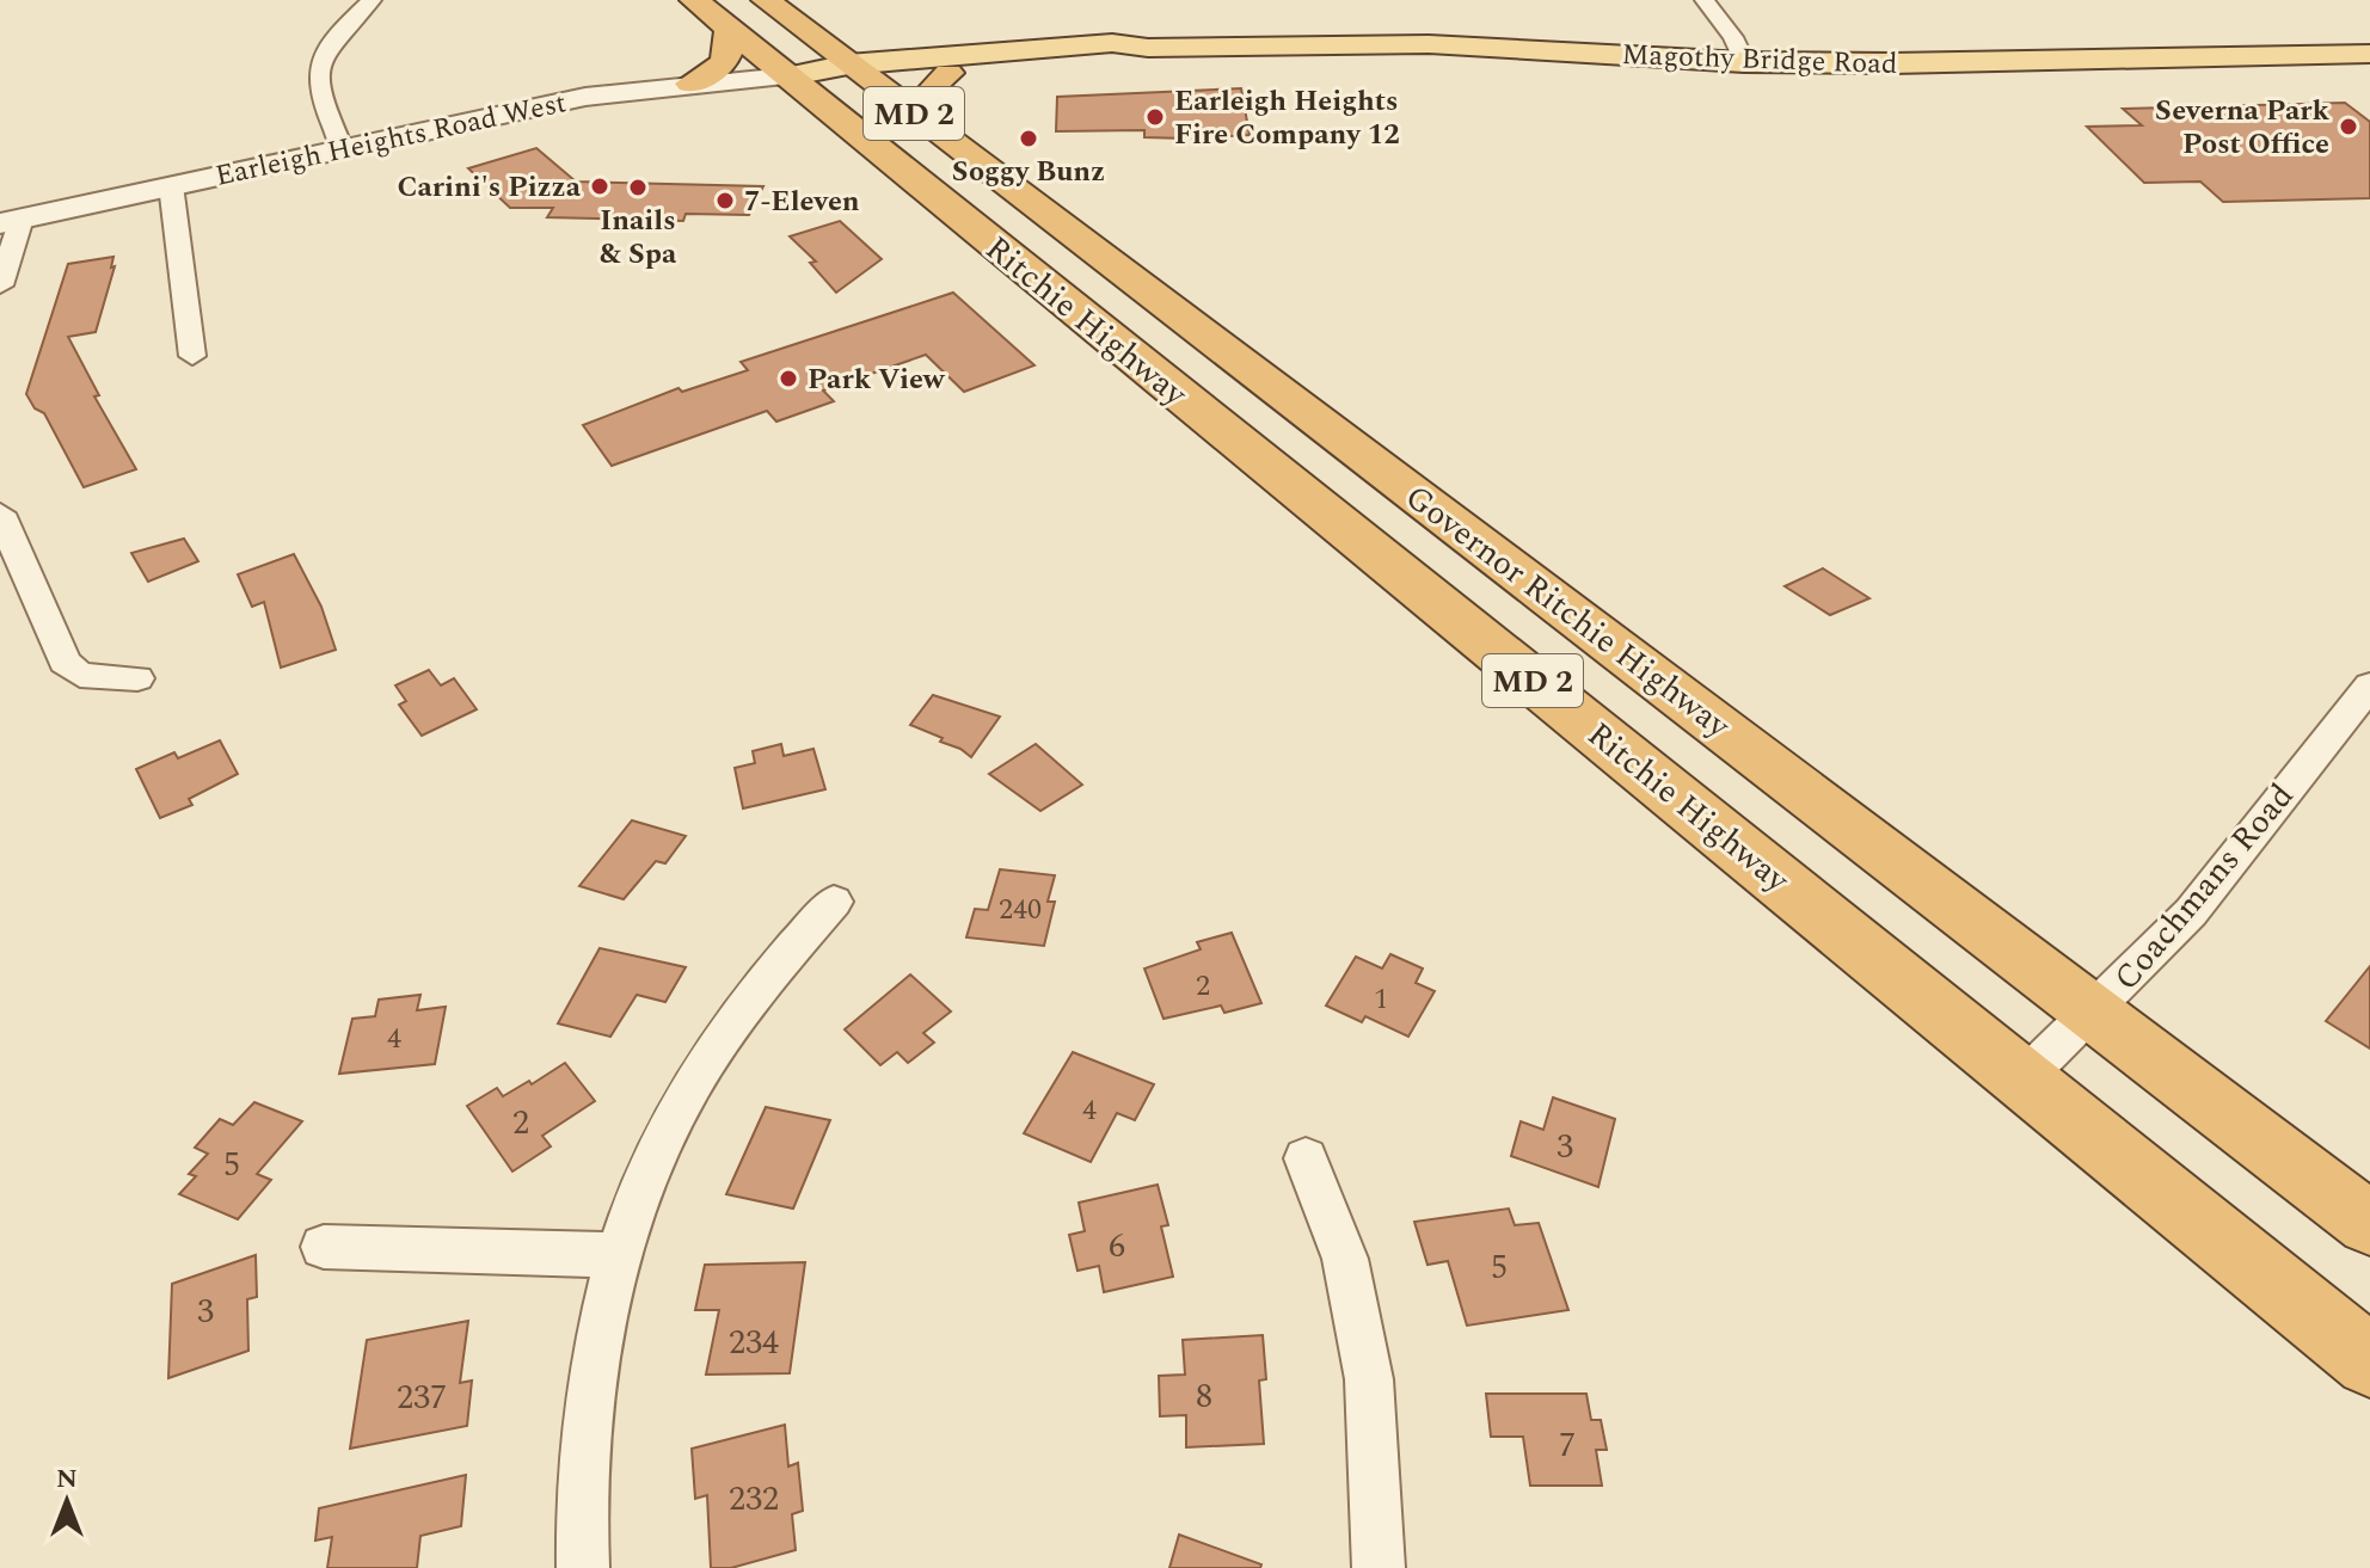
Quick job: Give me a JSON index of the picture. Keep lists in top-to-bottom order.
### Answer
{
  "streets": {
    "highway": ["MD 2", "Ritchie Highway", "Governor Ritchie Highway"],
    "main road": ["Magothy Bridge Road"],
    "street": ["Earleigh Heights Road West", "Coachmans Road"]
  },
  "crossings": [
    ["Magothy Bridge Road", "Earleigh Heights Road West"],
    ["Magothy Bridge Road", "Ritchie Highway"],
    ["Magothy Bridge Road", "Governor Ritchie Highway"],
    ["Earleigh Heights Road West", "Ritchie Highway"],
    ["Ritchie Highway", "Governor Ritchie Highway"],
    ["Ritchie Highway", "Coachmans Road"],
    ["Governor Ritchie Highway", "Coachmans Road"]
  ],
  "places": [
    "Earleigh Heights Fire Company 12",
    "Severna Park Post Office",
    "Soggy Bunz",
    "Carini's Pizza",
    "Inails & Spa",
    "7-Eleven",
    "Park View"
  ],
  "house_numbers": [
    "240",
    "2",
    "1",
    "4",
    "4",
    "2",
    "3",
    "5",
    "6",
    "5",
    "3",
    "234",
    "8",
    "237",
    "7",
    "232"
  ],
  "north": "top"
}
